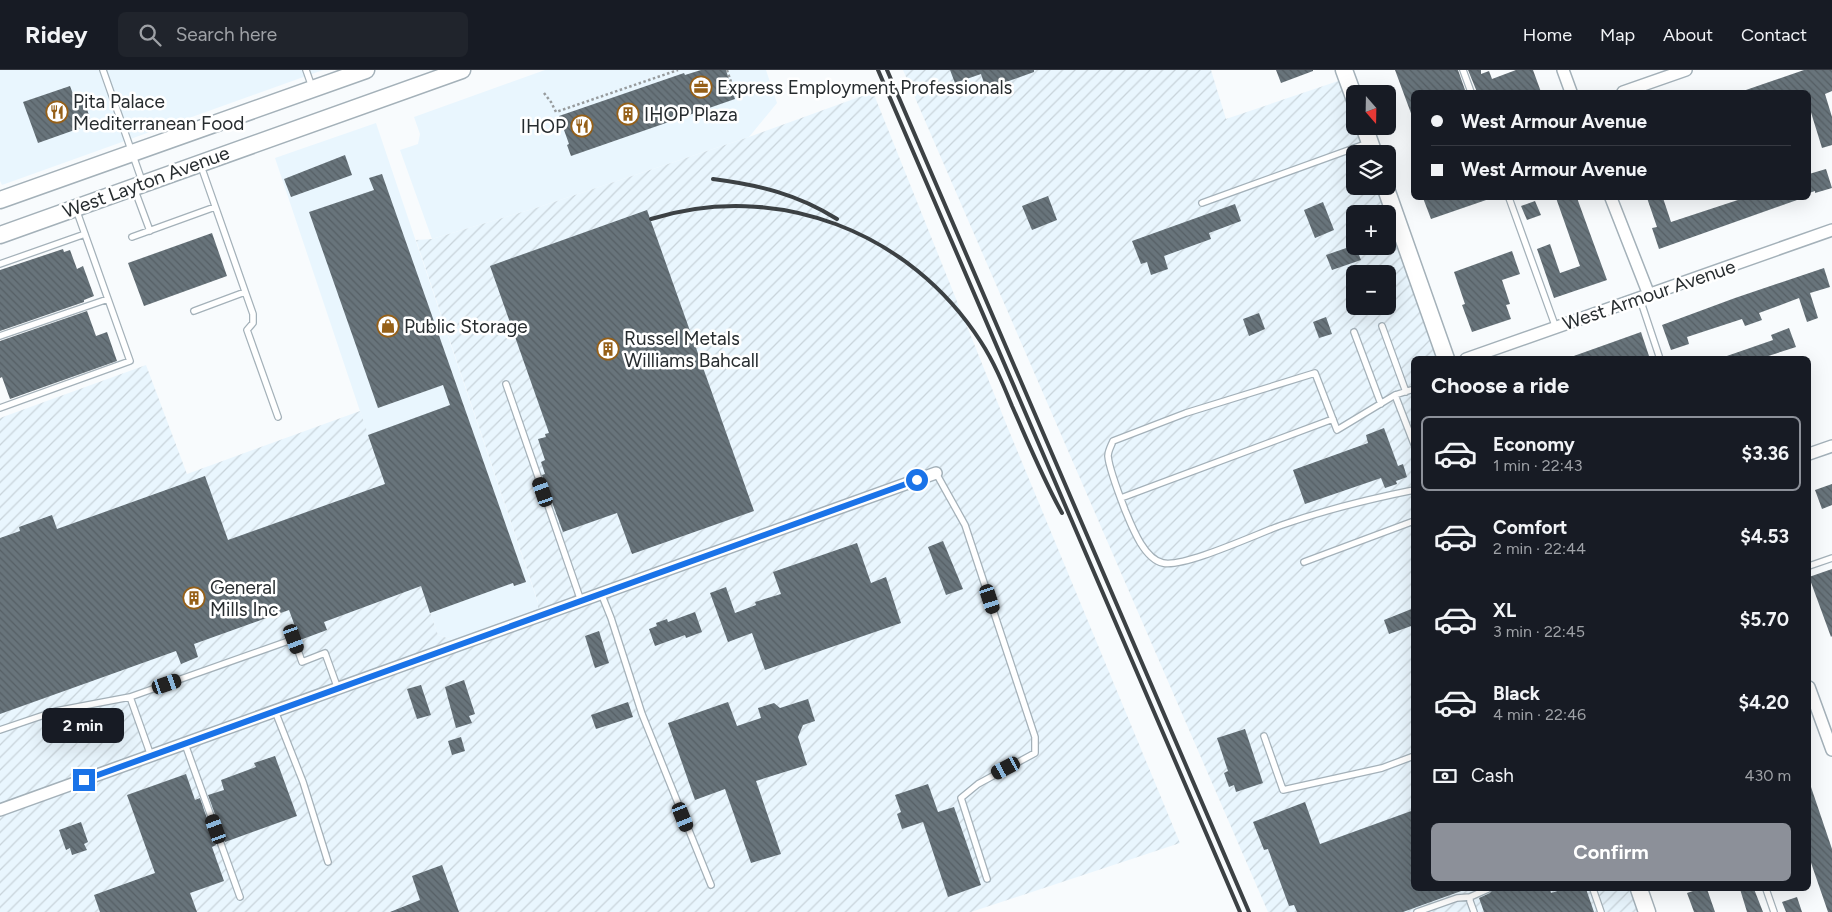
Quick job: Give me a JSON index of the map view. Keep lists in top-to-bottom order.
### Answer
{
  "streets": {
    "main road": ["West Layton Avenue"],
    "street": ["West Armour Avenue"]
  },
  "places": {
    "office": ["Express Employment Professionals"],
    "restaurant": ["Pita Palace Mediterranean Food", "IHOP"],
    "building": ["IHOP Plaza", "Russel Metals Williams Bahcall", "General Mills Inc"],
    "shop": ["Public Storage"]
  },
  "north": "bottom",
  "page": {
    "header": "Ridey",
    "search": "Search here",
    "nav": [
      "Home",
      "Map",
      "About",
      "Contact"
    ],
    "map_buttons": ["+", "−"],
    "banner": ["West Armour Avenue", "West Armour Avenue"],
    "heading": "Choose a ride",
    "list": [
      {
        "name": "Economy",
        "note": "1 min · 22:43",
        "value": "$3.36"
      },
      {
        "name": "Comfort",
        "note": "2 min · 22:44",
        "value": "$4.53"
      },
      {
        "name": "XL",
        "note": "3 min · 22:45",
        "value": "$5.70"
      },
      {
        "name": "Black",
        "note": "4 min · 22:46",
        "value": "$4.20"
      }
    ],
    "bubble": "2 min",
    "pay": ["Cash", "430 m"],
    "buttons": "Confirm"
  }
}
